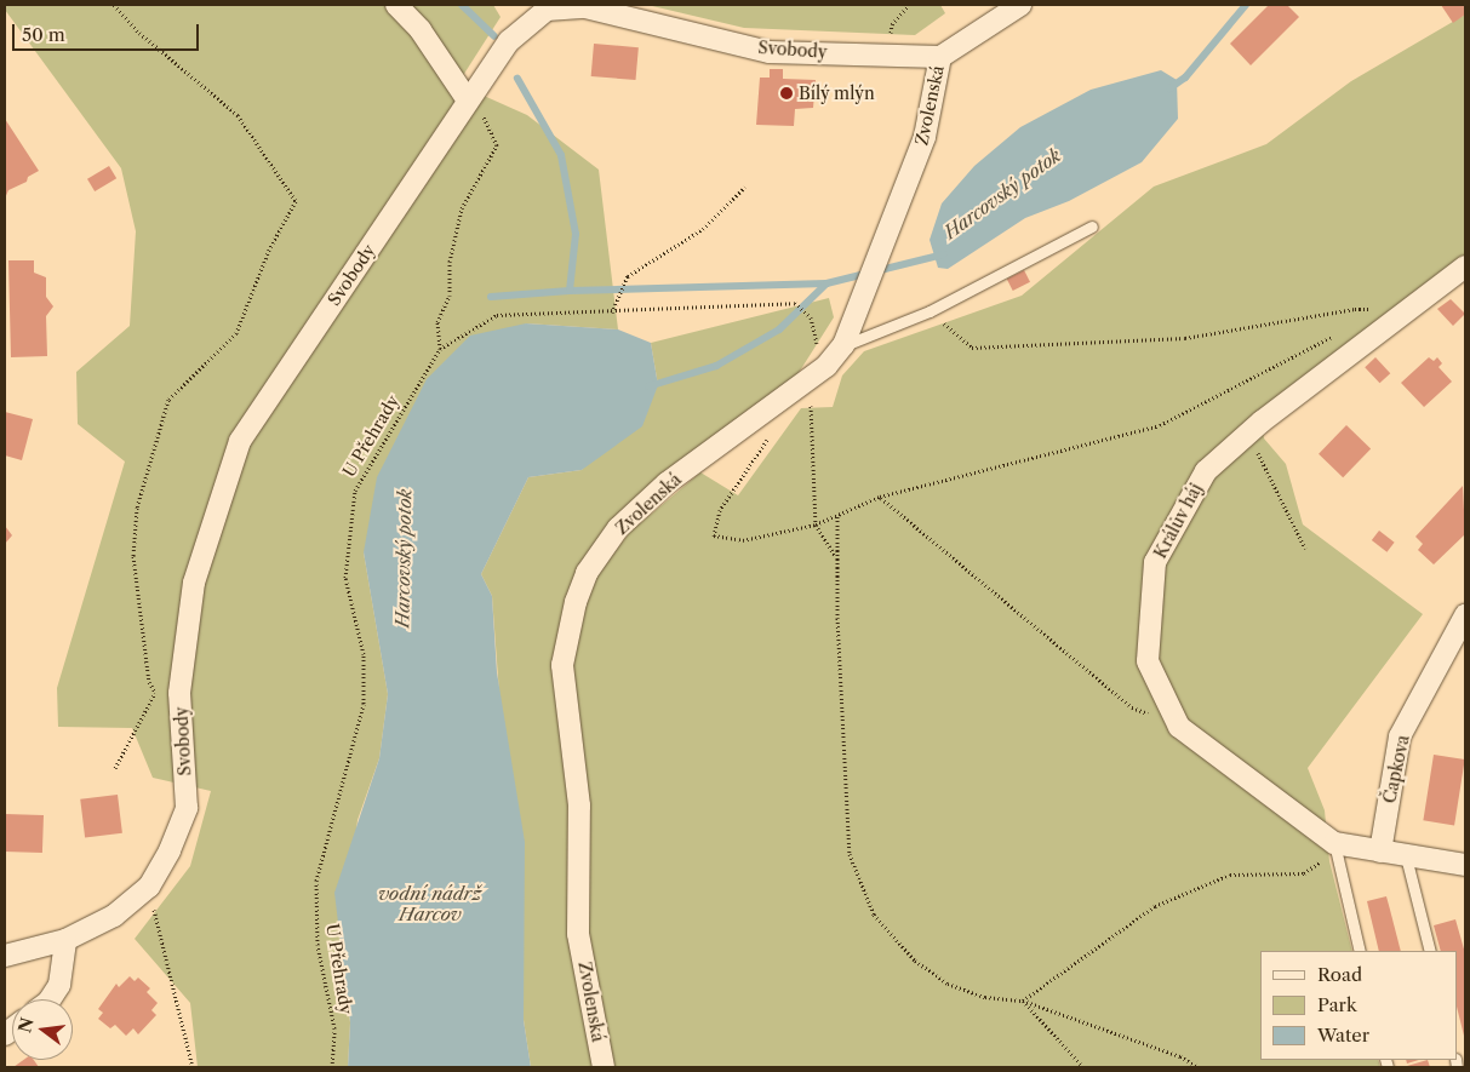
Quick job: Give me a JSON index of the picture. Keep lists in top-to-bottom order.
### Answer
{
  "streets": {
    "street": [
      "Svobody",
      "Zvolenská",
      "Králův háj",
      "Čapkova"
    ],
    "path": ["U Přehrady"]
  },
  "crossings": [
    ["Svobody", "Zvolenská"],
    ["Králův háj", "Čapkova"]
  ],
  "water": ["Harcovský potok", "vodní nádrž Harcov"],
  "places": ["Bílý mlýn"],
  "legend": ["Road", "Park", "Water"],
  "scale_bar": "50 m",
  "north": "left"
}
